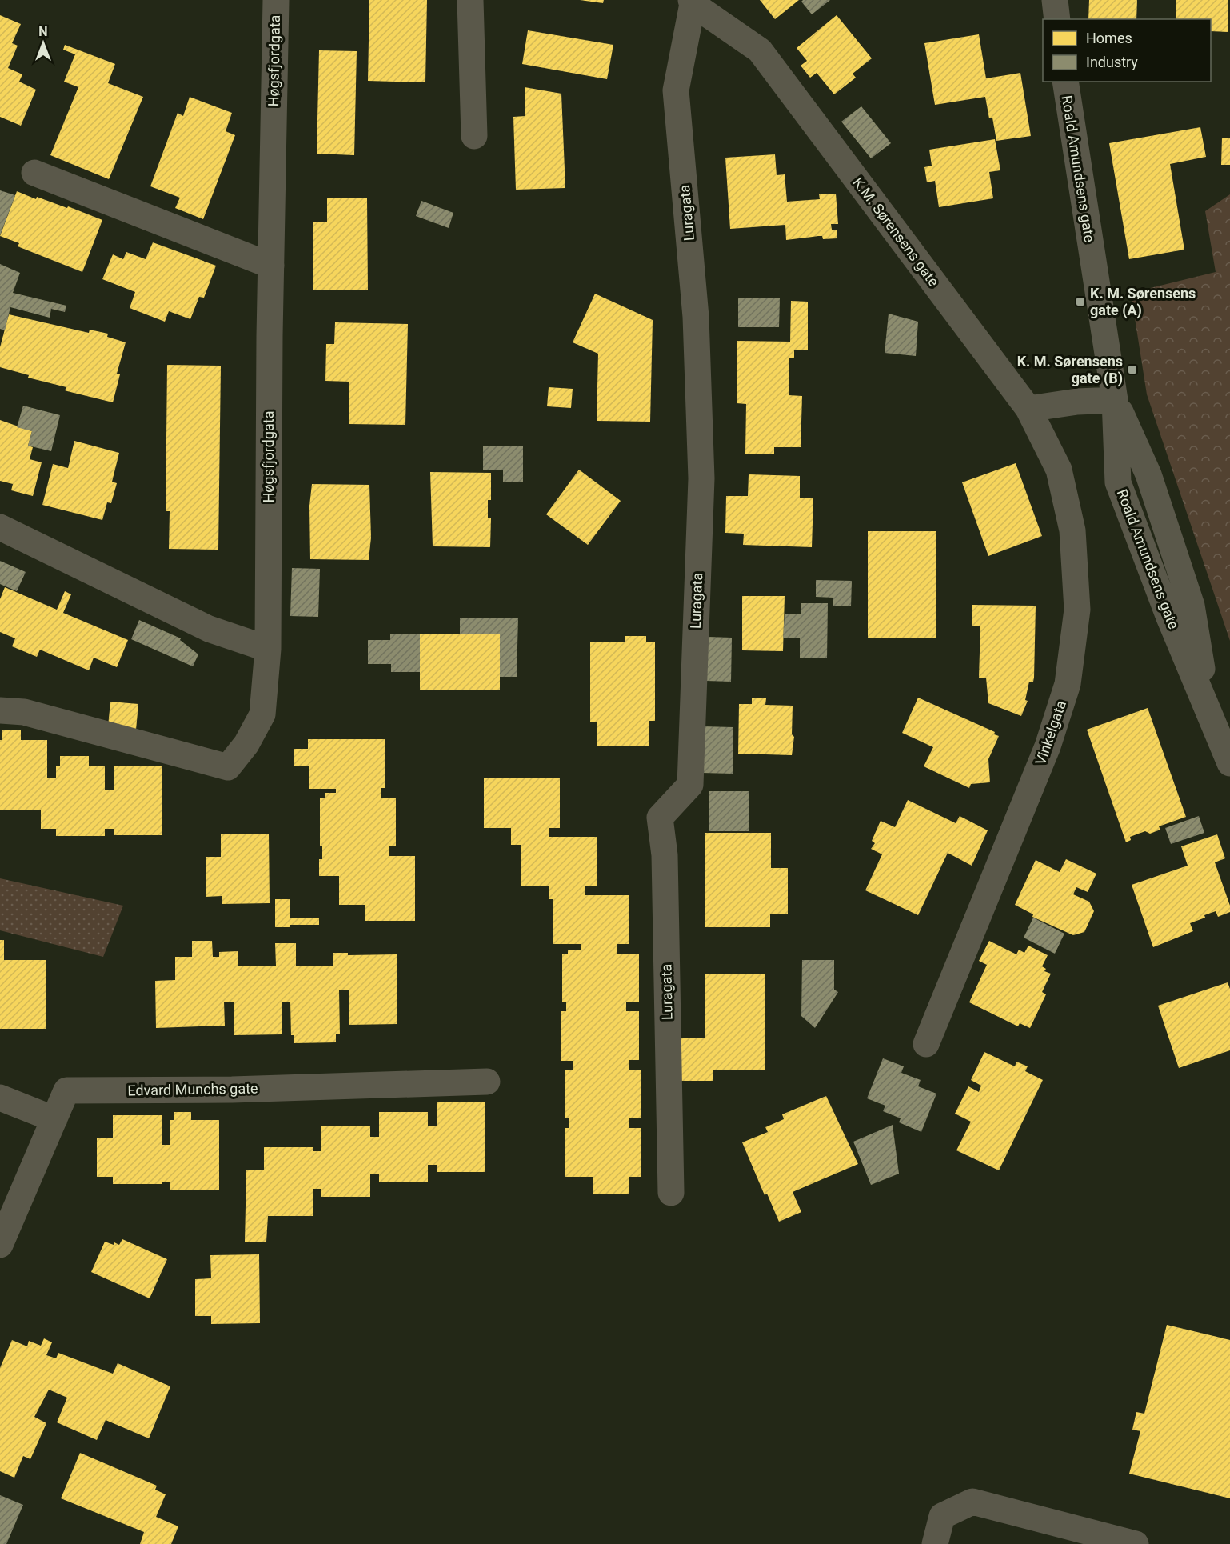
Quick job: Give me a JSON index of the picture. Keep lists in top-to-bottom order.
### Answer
{
  "streets": {
    "street": [
      "Høgsfjordgata",
      "Roald Amundsens gate",
      "Luragata",
      "K.M. Sørensens gate",
      "Vinkelgata",
      "Edvard Munchs gate"
    ]
  },
  "crossings": [
    ["Luragata", "K.M. Sørensens gate"],
    ["K.M. Sørensens gate", "Vinkelgata"]
  ],
  "places": {
    "transit": ["K. M. Sørensens gate (A)", "K. M. Sørensens gate (B)"]
  },
  "legend": ["Homes", "Industry"],
  "north": "top"
}
